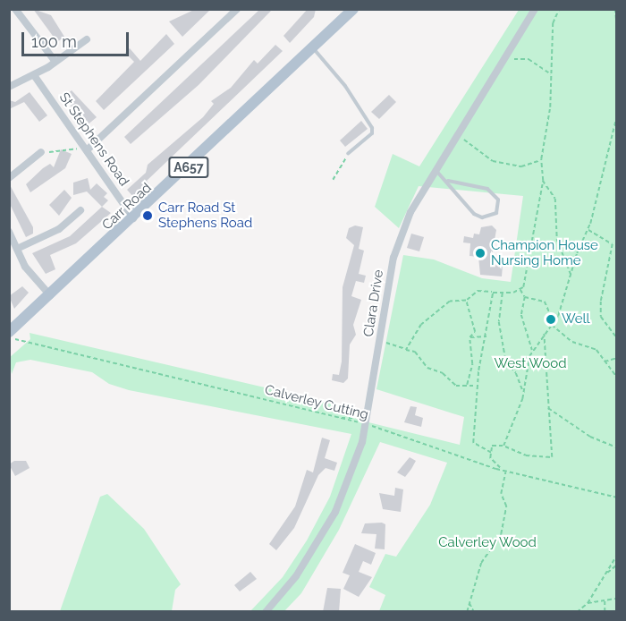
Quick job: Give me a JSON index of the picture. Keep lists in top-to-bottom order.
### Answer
{
  "streets": {
    "main road": ["A657", "Carr Road"],
    "street": ["St Stephens Road", "Clara Drive"],
    "path": ["Calverley Cutting"]
  },
  "crossings": [
    ["St Stephens Road", "Carr Road"]
  ],
  "parks": ["West Wood", "Calverley Wood"],
  "places": ["Carr Road St Stephens Road", "Champion House Nursing Home", "Well"],
  "scale_bar": "100 m"
}
